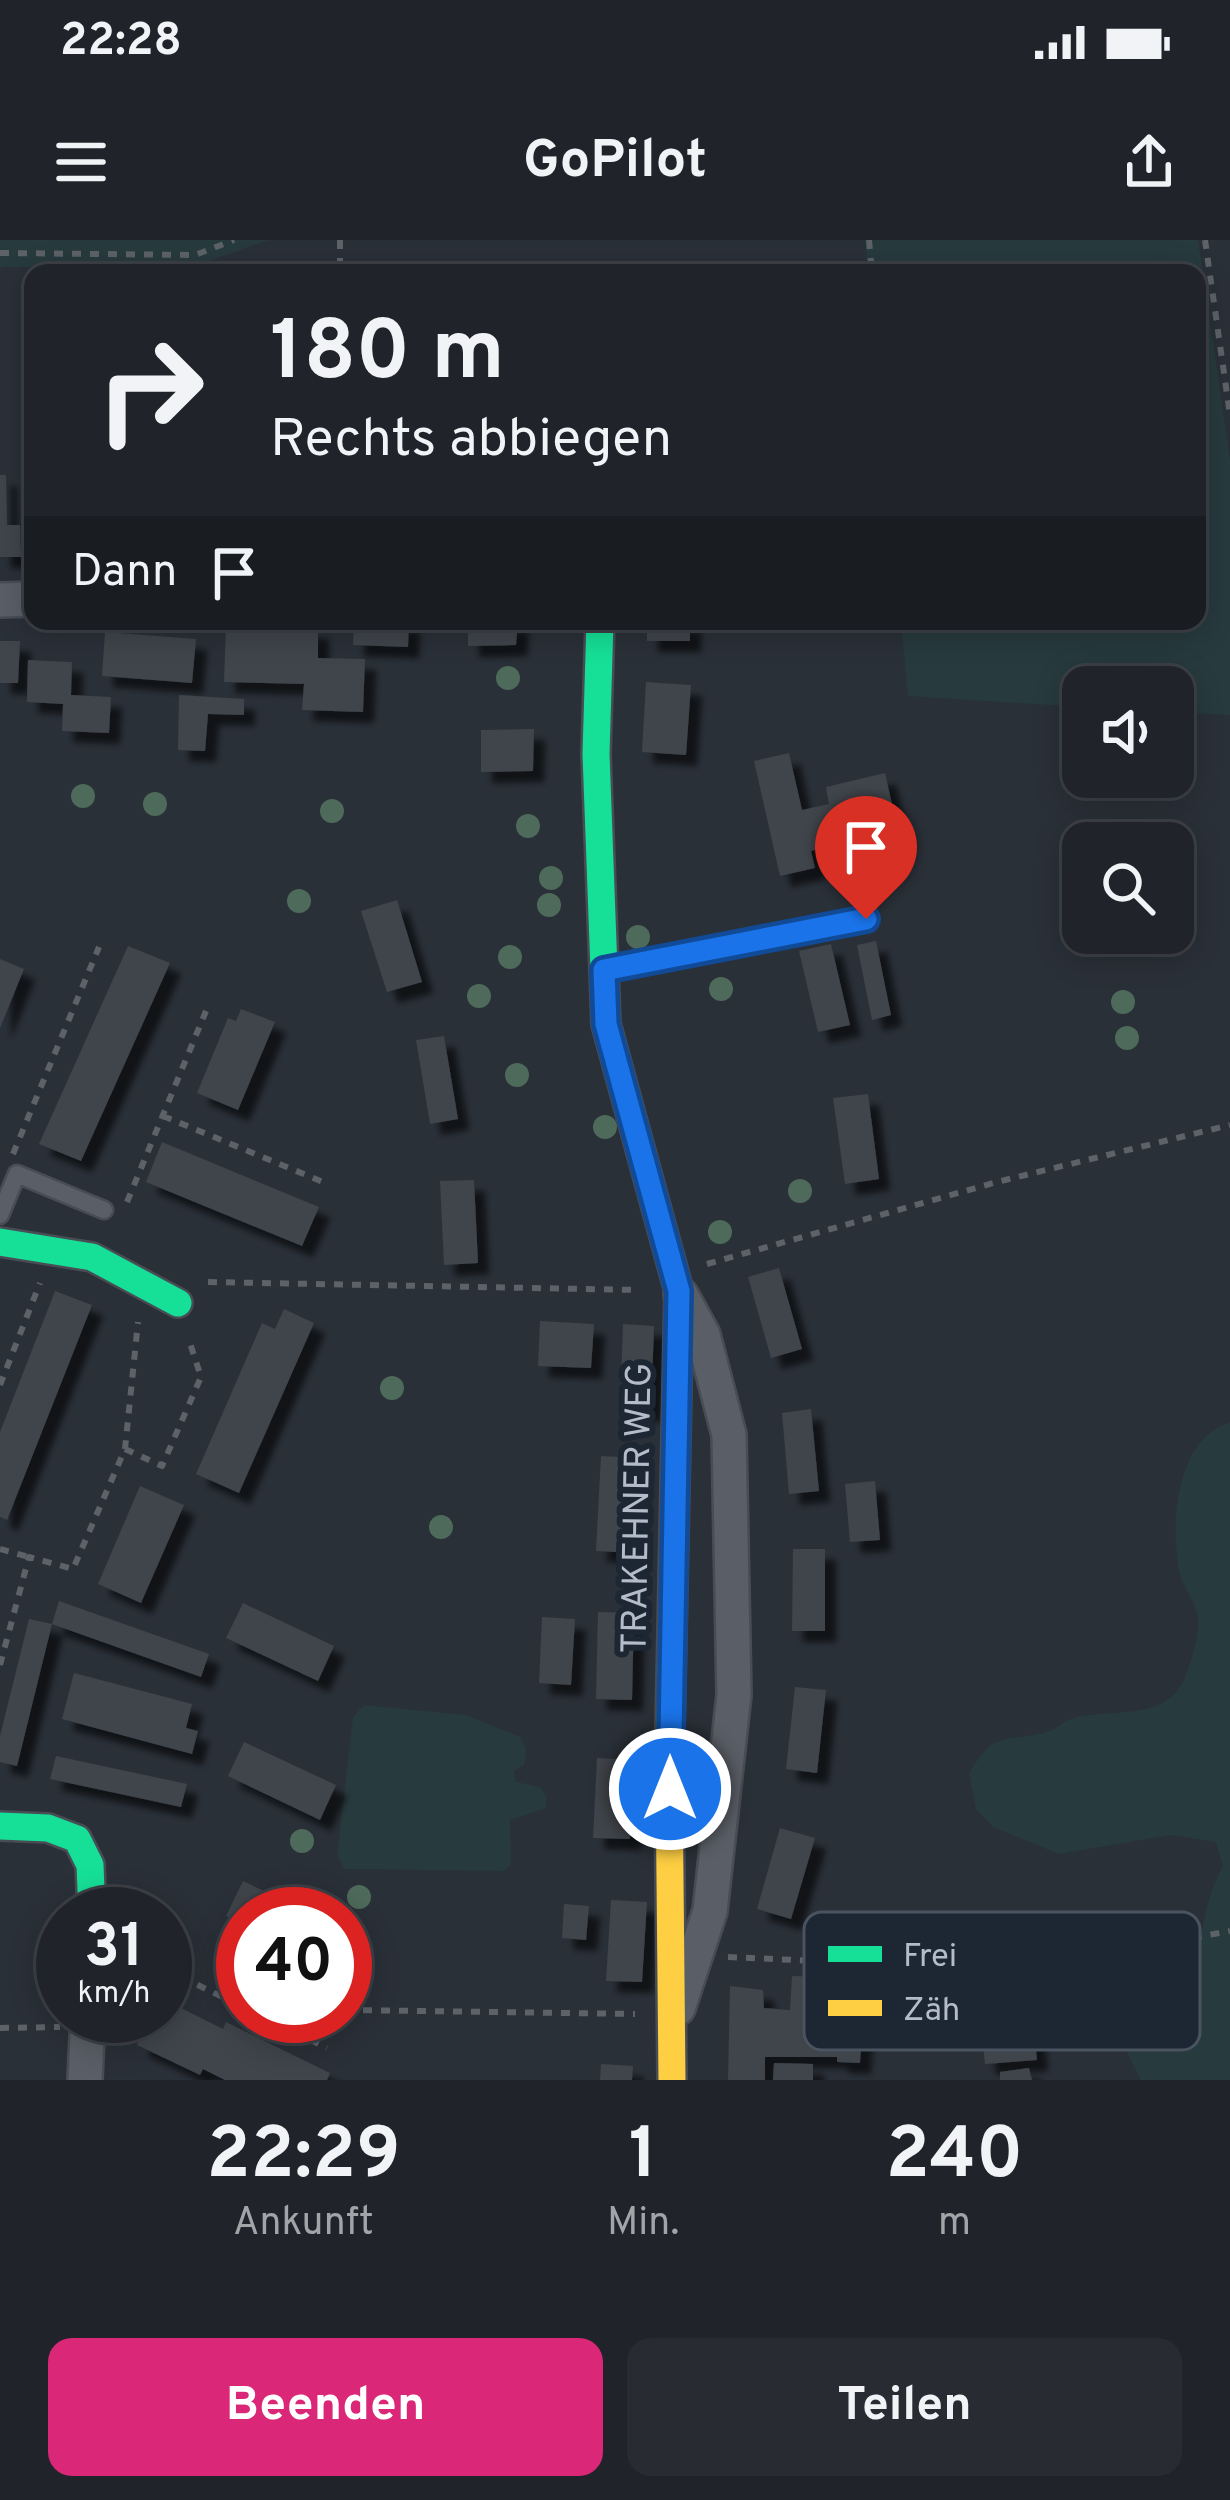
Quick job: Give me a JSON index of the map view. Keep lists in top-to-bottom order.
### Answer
{
  "streets": {
    "street": ["TRAKEHNER WEG"]
  },
  "legend": ["Frei", "Zäh"],
  "page": {
    "status": "22:28",
    "header": "GoPilot",
    "turn": ["180 m", "Rechts abbiegen"],
    "then": "Dann",
    "speed": "31 km/h",
    "limit": "40",
    "eta": [
      "22:29",
      "Ankunft",
      "1",
      "Min.",
      "240",
      "m"
    ],
    "buttons": ["Beenden", "Teilen"]
  }
}
